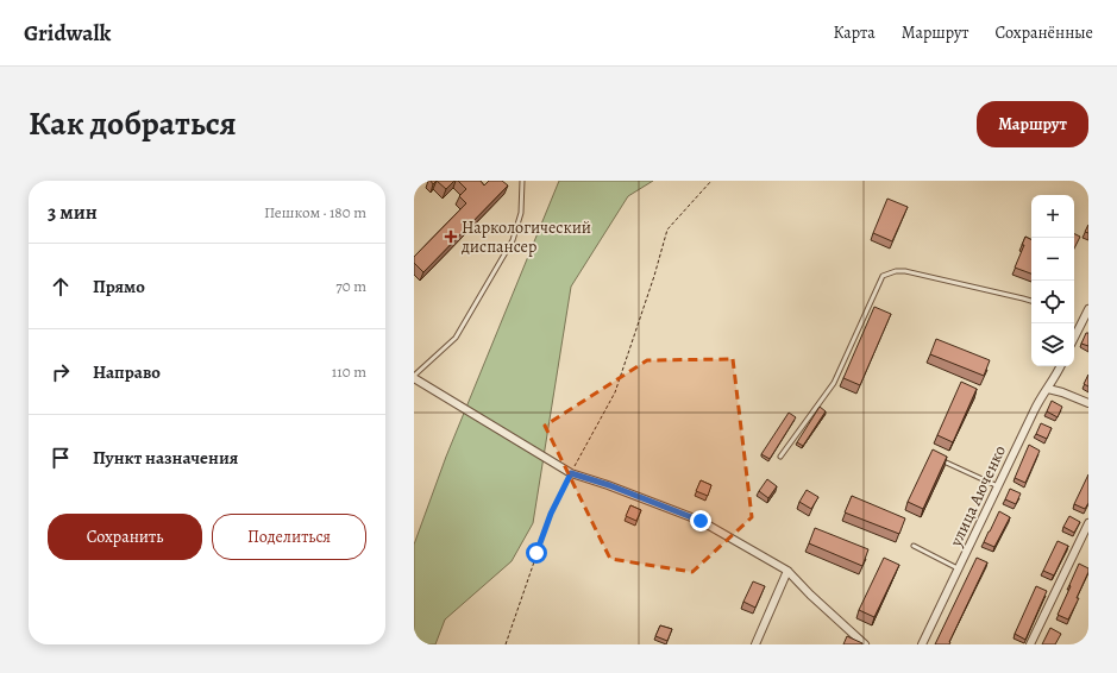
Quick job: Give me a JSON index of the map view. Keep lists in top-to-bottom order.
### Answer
{
  "streets": {
    "street": ["улица Аюченко"]
  },
  "places": {
    "health": ["Наркологический диспансер"]
  },
  "page": {
    "header": "Gridwalk",
    "nav": ["Карта", "Маршрут", "Сохранённые"],
    "title": "Как добраться",
    "buttons": [
      "Маршрут",
      ["Сохранить", "Поделиться"]
    ],
    "heading": ["3 мин", "Пешком · 180 m"],
    "map_buttons": ["+", "−"],
    "list": [
      ["Прямо", "70 m"],
      ["Направо", "110 m"],
      "Пункт назначения"
    ]
  }
}
